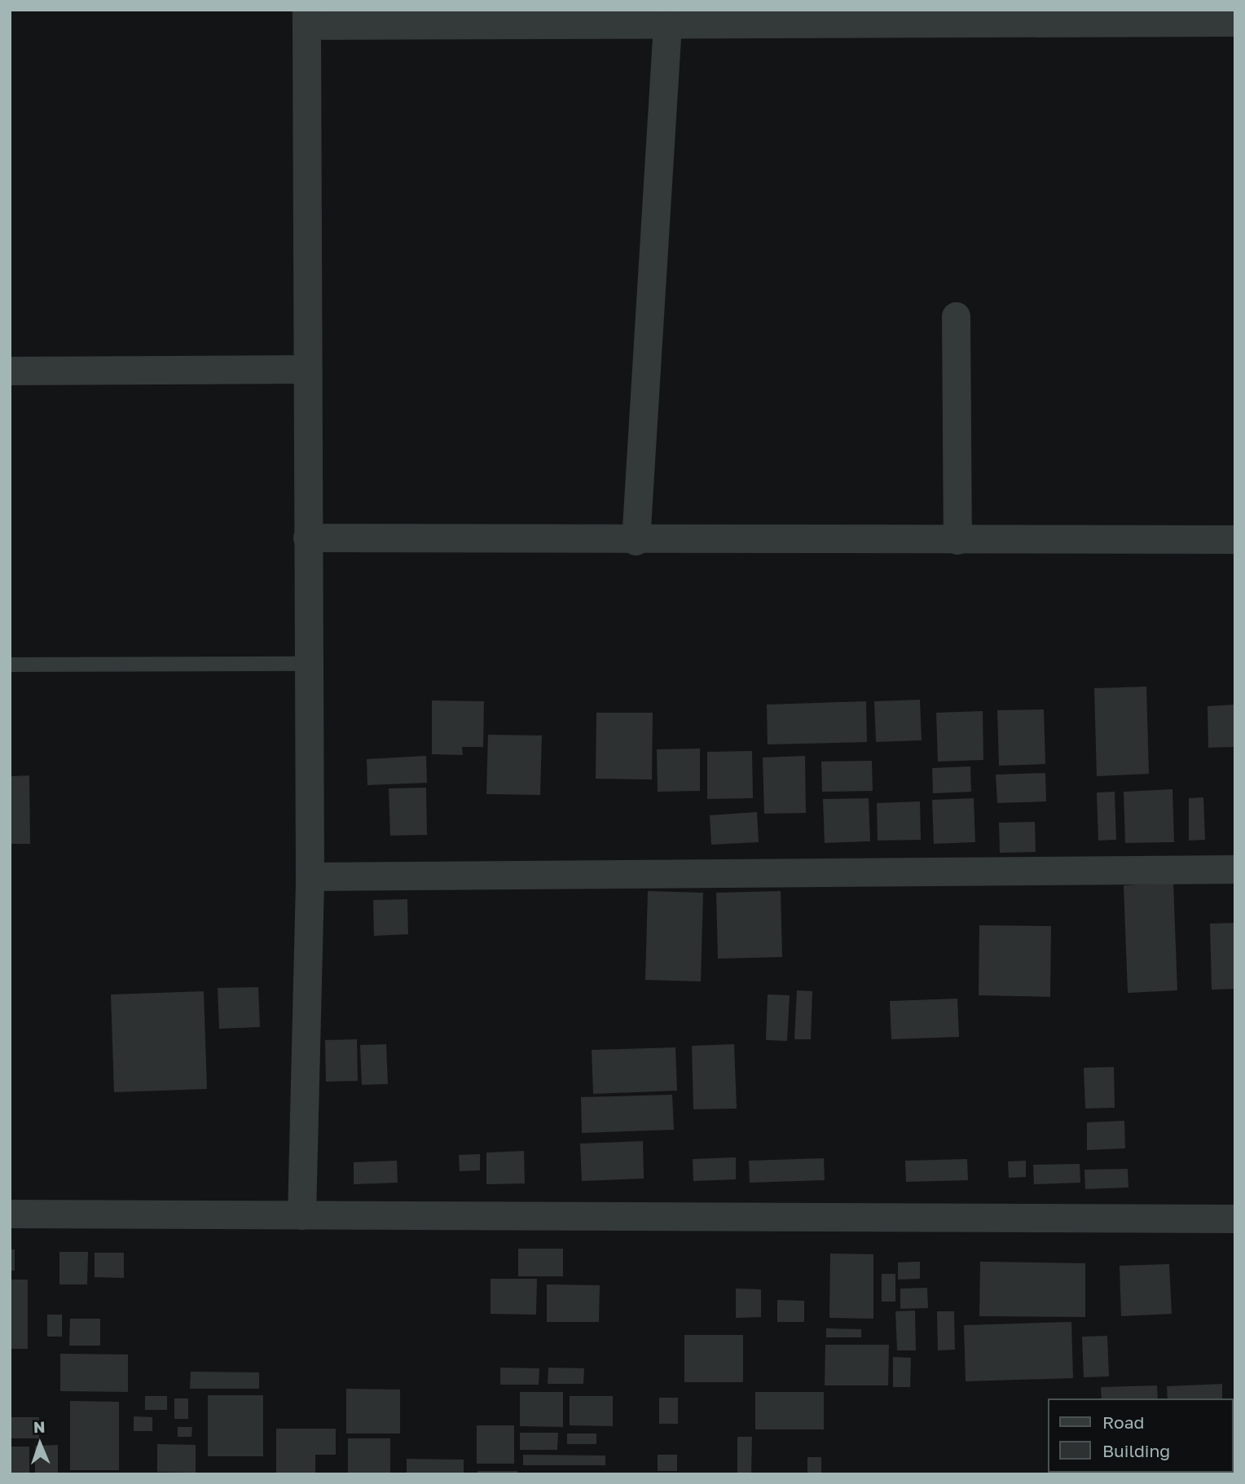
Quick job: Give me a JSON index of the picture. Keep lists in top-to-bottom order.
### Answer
{
  "legend": ["Road", "Building"],
  "north": "top"
}
